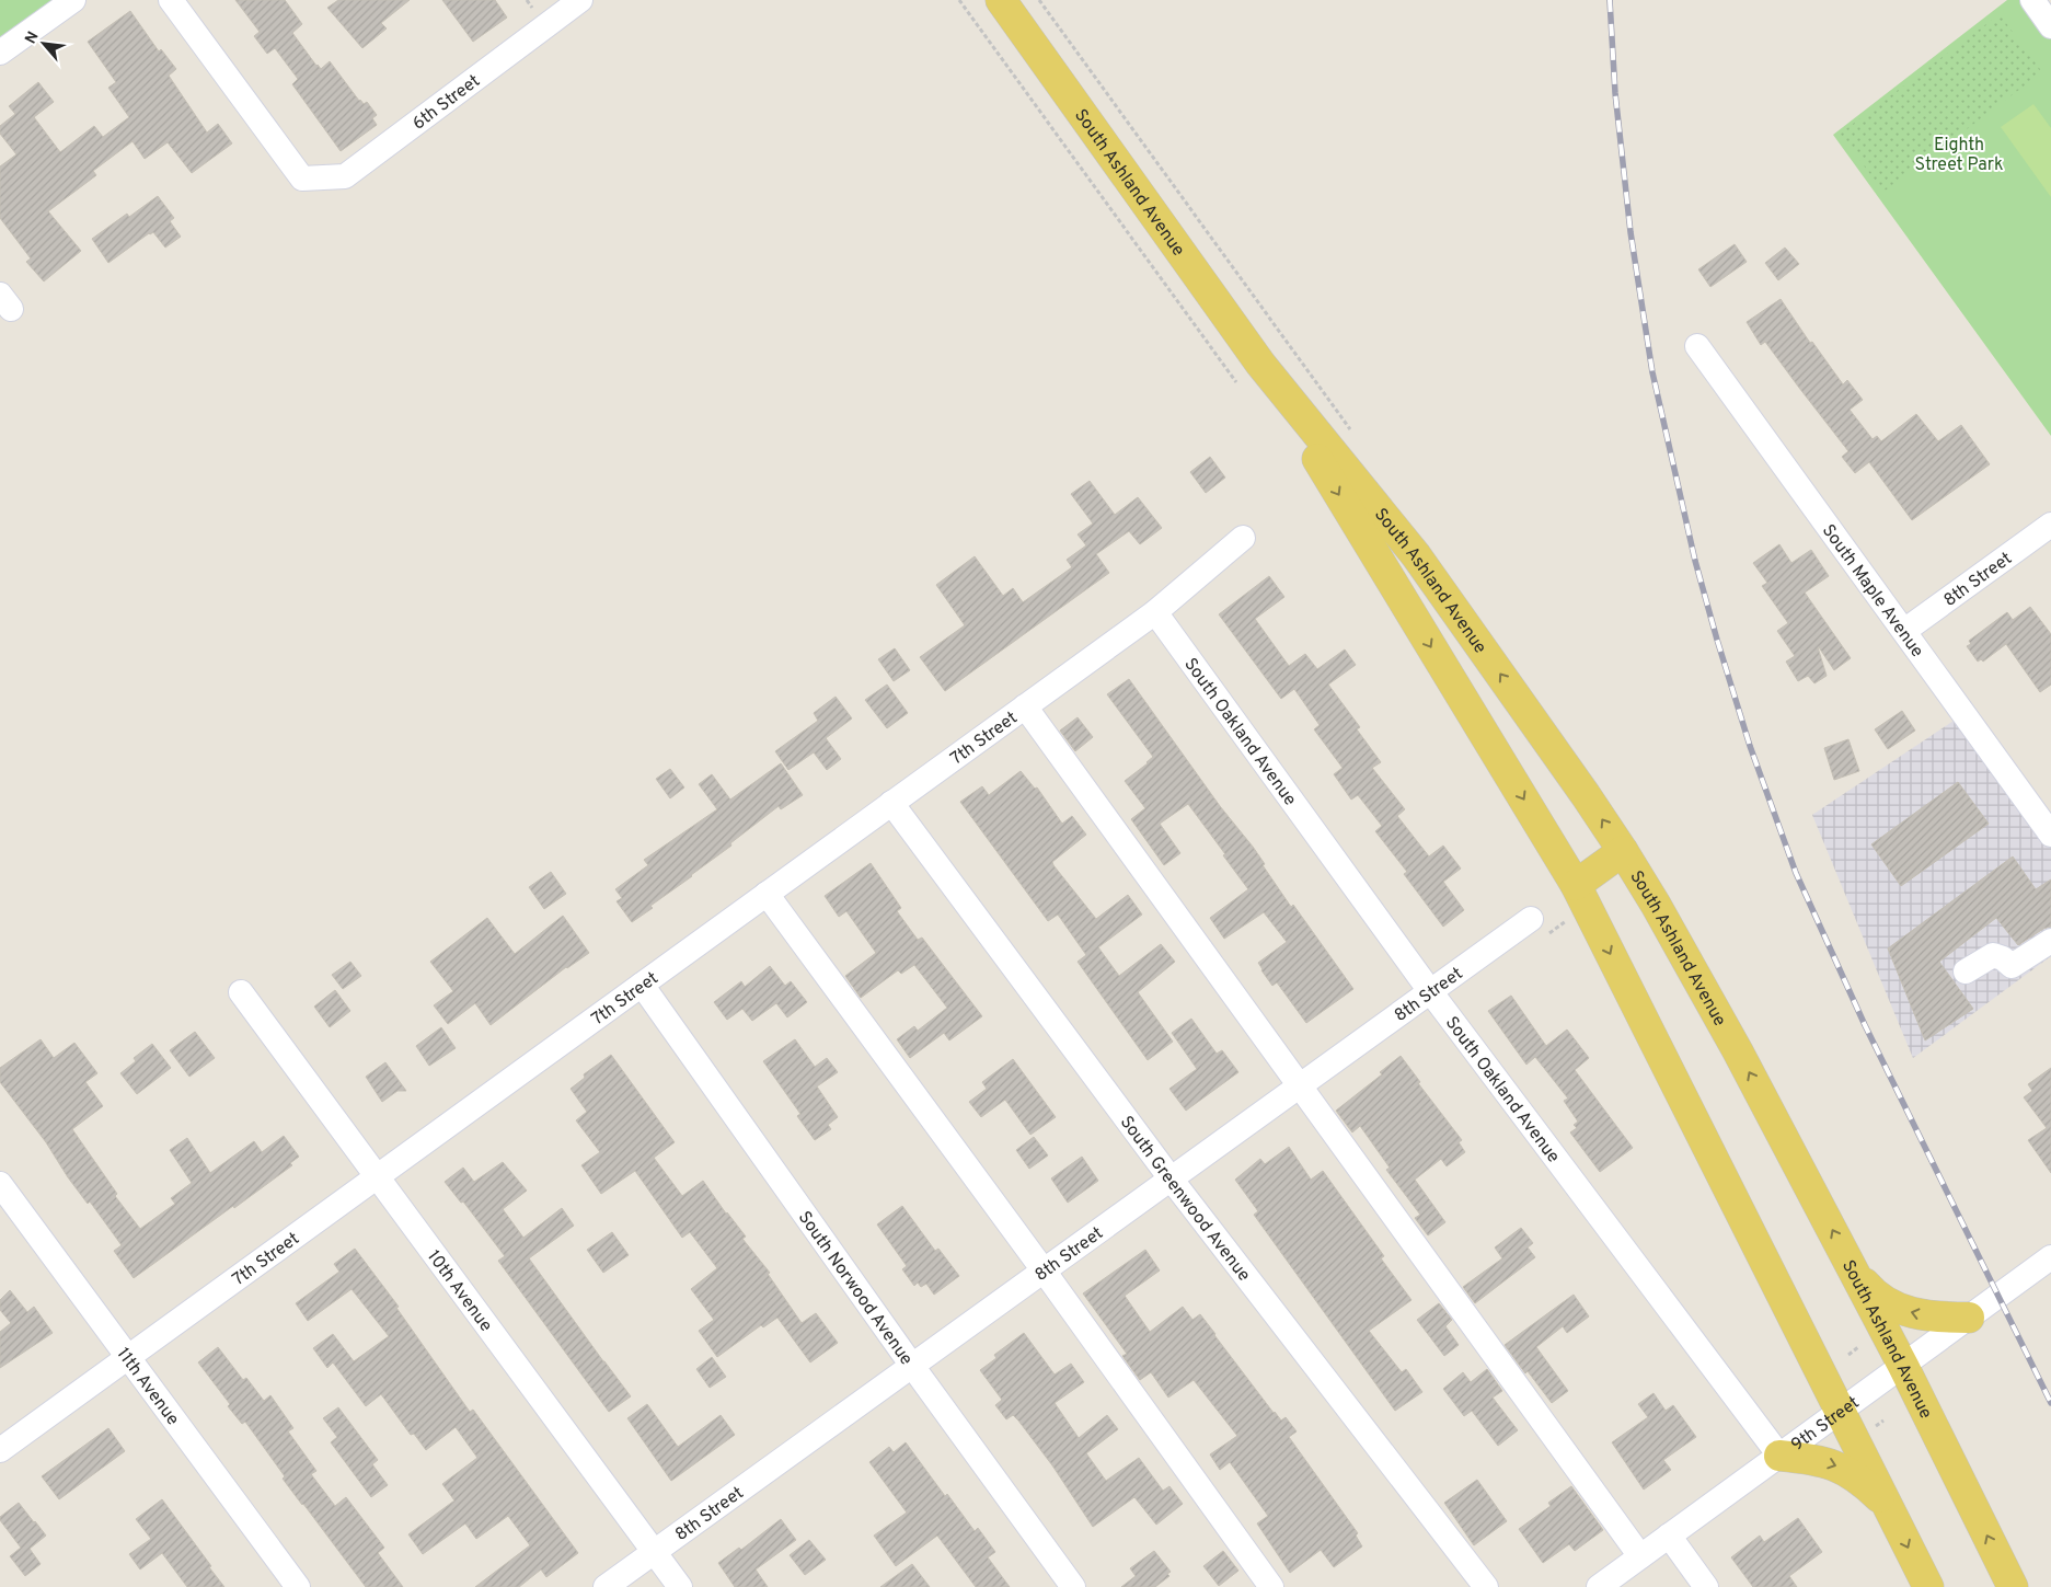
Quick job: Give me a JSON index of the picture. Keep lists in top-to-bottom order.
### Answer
{
  "streets": {
    "main road": ["South Ashland Avenue"],
    "street": [
      "6th Street",
      "8th Street",
      "South Maple Avenue",
      "South Oakland Avenue",
      "7th Street",
      "South Greenwood Avenue",
      "South Norwood Avenue",
      "10th Avenue",
      "11th Avenue",
      "9th Street"
    ]
  },
  "crossings": [
    ["South Ashland Avenue", "9th Street"],
    ["8th Street", "South Maple Avenue"],
    ["8th Street", "South Oakland Avenue"],
    ["8th Street", "South Greenwood Avenue"],
    ["8th Street", "South Norwood Avenue"],
    ["8th Street", "10th Avenue"],
    ["South Oakland Avenue", "7th Street"],
    ["South Oakland Avenue", "9th Street"],
    ["7th Street", "South Greenwood Avenue"],
    ["7th Street", "South Norwood Avenue"],
    ["7th Street", "10th Avenue"],
    ["7th Street", "11th Avenue"]
  ],
  "parks": ["Eighth Street Park"],
  "north": "top left"
}
